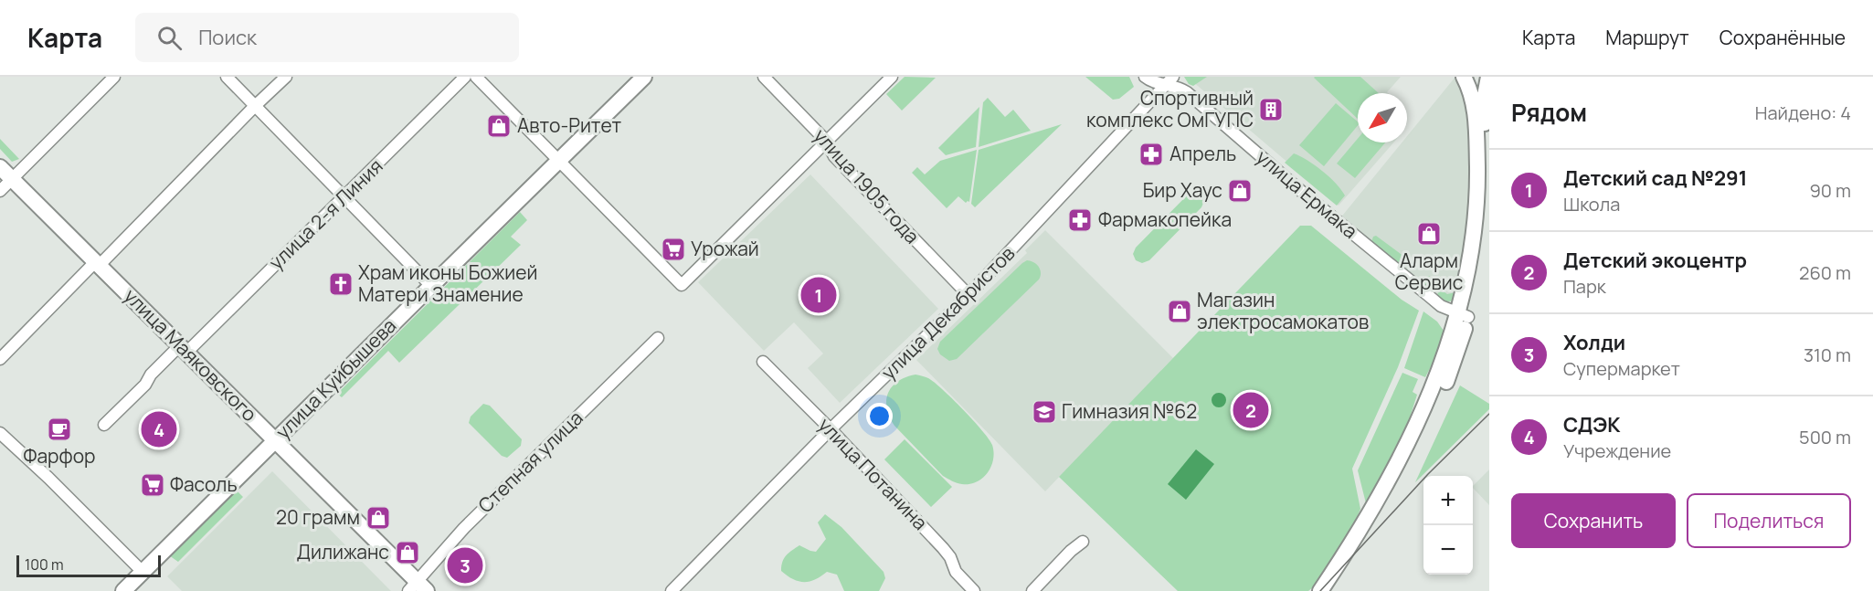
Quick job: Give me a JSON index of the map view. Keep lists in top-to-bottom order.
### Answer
{
  "streets": {
    "main road": ["улица Маяковского", "улица Куйбышева"],
    "street": [
      "улица 1905 года",
      "улица Ермака",
      "улица 2-я Линия",
      "улица Декабристов",
      "Степная улица",
      "улица Потанина"
    ]
  },
  "crossings": [
    ["улица 1905 года", "улица Декабристов"],
    ["улица Ермака", "улица Декабристов"],
    ["улица 2-я Линия", "улица Маяковского"],
    ["улица Декабристов", "улица Потанина"],
    ["улица Маяковского", "улица Куйбышева"],
    ["улица Маяковского", "Степная улица"]
  ],
  "places": {
    "building": ["Спортивный комплекс ОмГУПС"],
    "shop": [
      "Авто-Ритет",
      "Бир Хаус",
      "Аларм Сервис",
      "Магазин электросамокатов",
      "20 грамм",
      "Дилижанс"
    ],
    "pharmacy": ["Апрель", "Фармакопейка"],
    "supermarket": ["Урожай", "Фасоль"],
    "church": ["Храм иконы Божией Матери Знамение"],
    "school or university": ["Гимназия №62"],
    "cafe": ["Фарфор"]
  },
  "scale_bar": "100 m",
  "north": "bottom left",
  "page": {
    "header": "Карта",
    "search": "Поиск",
    "nav": ["Карта", "Маршрут", "Сохранённые"],
    "heading": ["Рядом", "Найдено: 4"],
    "list": [
      {
        "mark": "1",
        "name": "Детский сад №291",
        "note": "Школа",
        "value": "90 m"
      },
      {
        "mark": "2",
        "name": "Детский экоцентр",
        "note": "Парк",
        "value": "260 m"
      },
      {
        "mark": "3",
        "name": "Холди",
        "note": "Супермаркет",
        "value": "310 m"
      },
      {
        "mark": "4",
        "name": "СДЭК",
        "note": "Учреждение",
        "value": "500 m"
      }
    ],
    "pins": [
      "1",
      "2",
      "4",
      "3"
    ],
    "map_buttons": ["+", "−"],
    "buttons": ["Сохранить", "Поделиться"],
    "scale": "100 m"
  }
}
